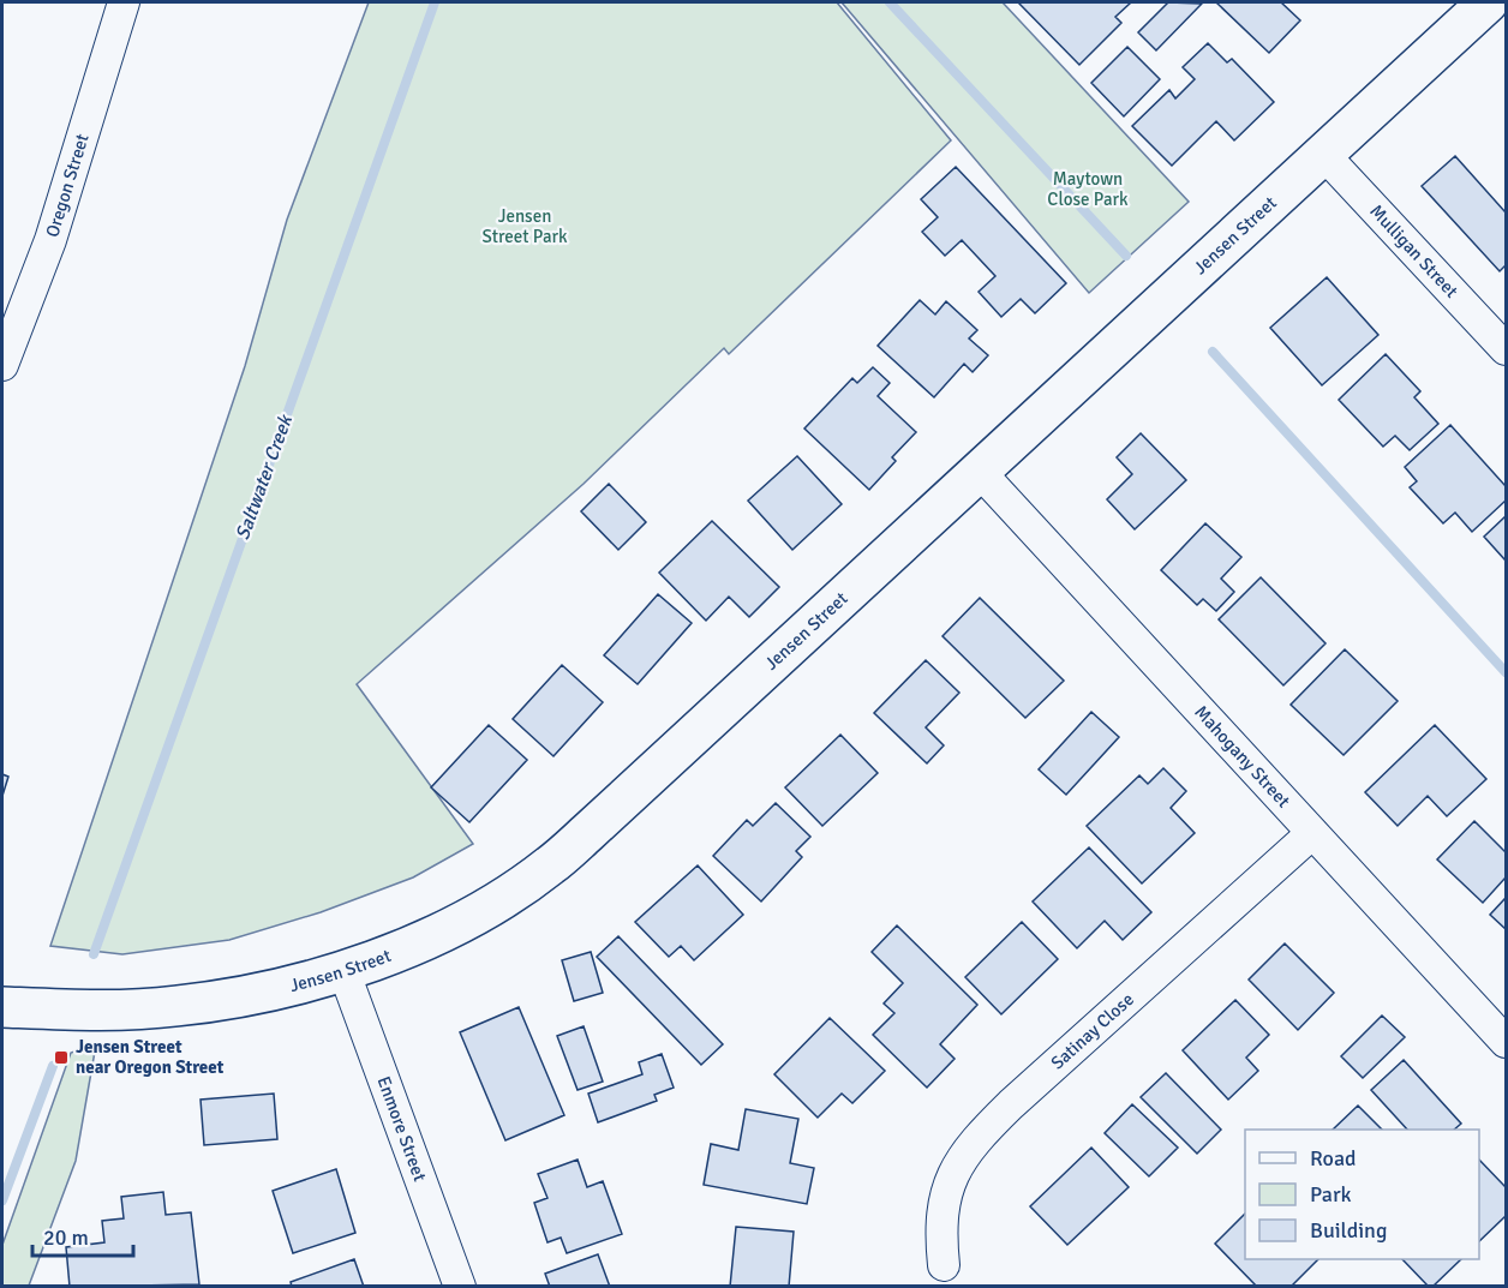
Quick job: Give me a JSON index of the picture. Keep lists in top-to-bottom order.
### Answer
{
  "streets": {
    "street": [
      "Oregon Street",
      "Jensen Street",
      "Mulligan Street",
      "Mahogany Street",
      "Satinay Close",
      "Enmore Street"
    ]
  },
  "crossings": [
    ["Jensen Street", "Mulligan Street"],
    ["Jensen Street", "Mahogany Street"],
    ["Jensen Street", "Enmore Street"],
    ["Mahogany Street", "Satinay Close"]
  ],
  "water": ["Saltwater Creek"],
  "parks": ["Maytown Close Park", "Jensen Street Park"],
  "places": {
    "transit": ["Jensen Street near Oregon Street"]
  },
  "legend": ["Road", "Park", "Building"],
  "scale_bar": "20 m"
}
